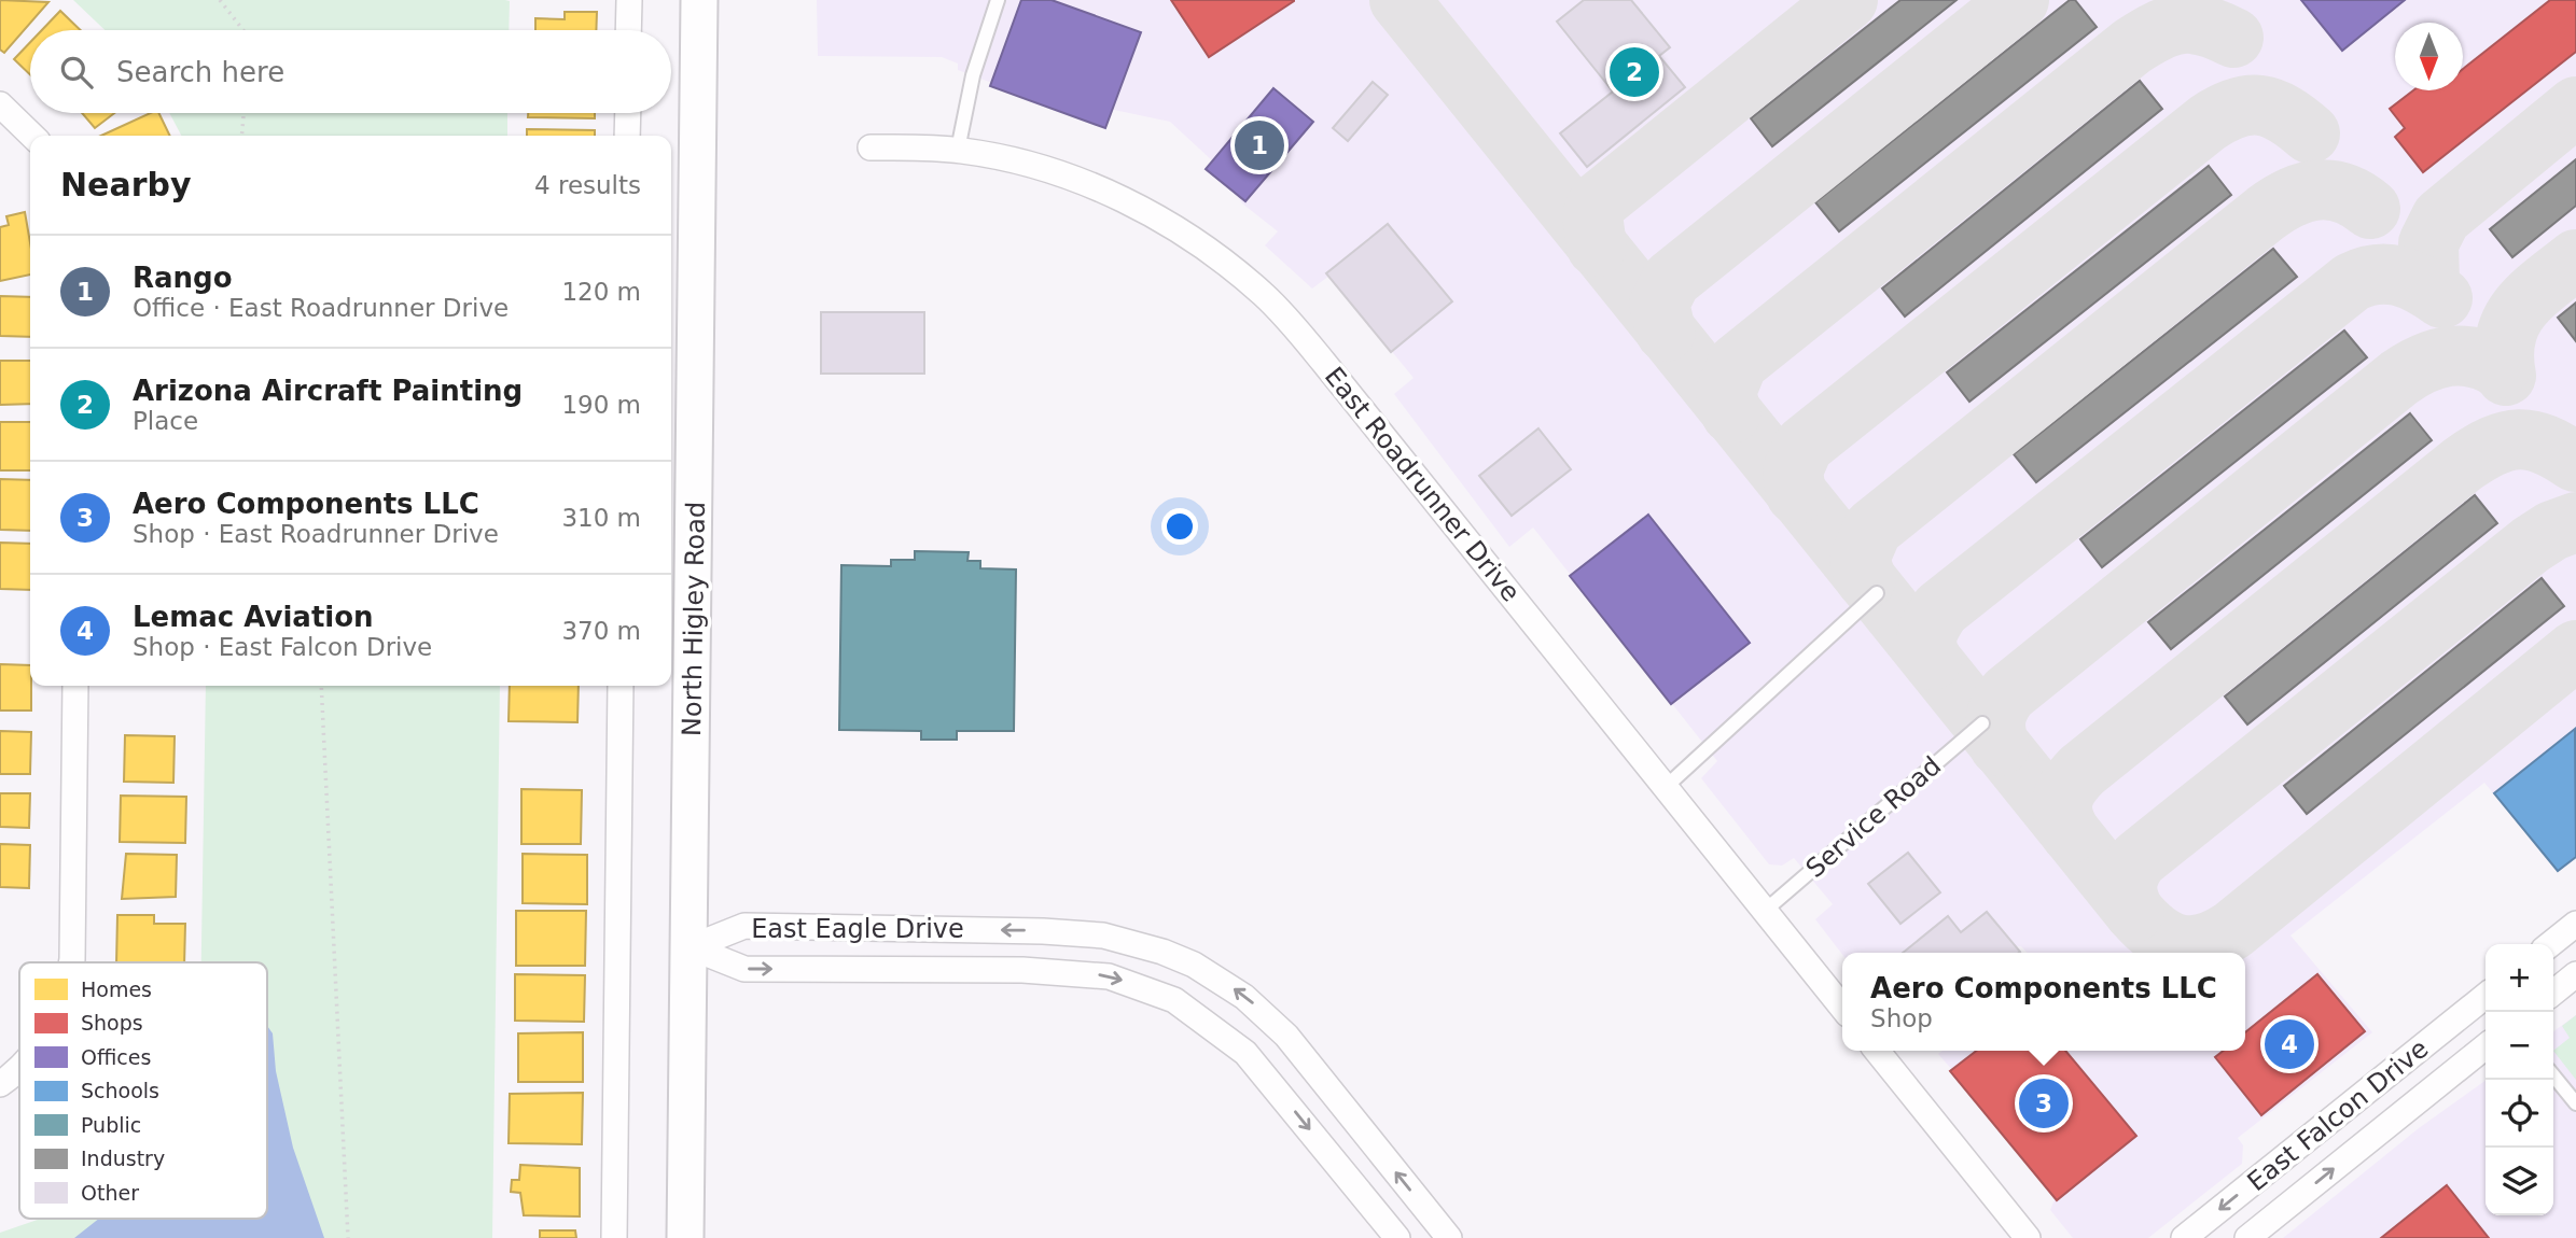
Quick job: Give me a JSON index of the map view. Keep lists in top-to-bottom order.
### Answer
{
  "streets": {
    "main road": ["North Higley Road"],
    "street": ["East Roadrunner Drive", "East Eagle Drive", "East Falcon Drive"],
    "lane": ["Service Road"]
  },
  "crossings": [
    ["East Roadrunner Drive", "Service Road"],
    ["North Higley Road", "East Eagle Drive"]
  ],
  "legend": [
    "Homes",
    "Shops",
    "Offices",
    "Schools",
    "Public",
    "Industry",
    "Other"
  ],
  "north": "bottom",
  "page": {
    "search": "Search here",
    "pins": [
      "2",
      "1",
      "4",
      "3"
    ],
    "heading": ["Nearby", "4 results"],
    "list": [
      {
        "mark": "1",
        "name": "Rango",
        "note": "Office · East Roadrunner Drive",
        "value": "120 m"
      },
      {
        "mark": "2",
        "name": "Arizona Aircraft Painting",
        "note": "Place",
        "value": "190 m"
      },
      {
        "mark": "3",
        "name": "Aero Components LLC",
        "note": "Shop · East Roadrunner Drive",
        "value": "310 m"
      },
      {
        "mark": "4",
        "name": "Lemac Aviation",
        "note": "Shop · East Falcon Drive",
        "value": "370 m"
      }
    ],
    "map_buttons": ["+", "−"],
    "popup": ["Aero Components LLC", "Shop"]
  }
}
